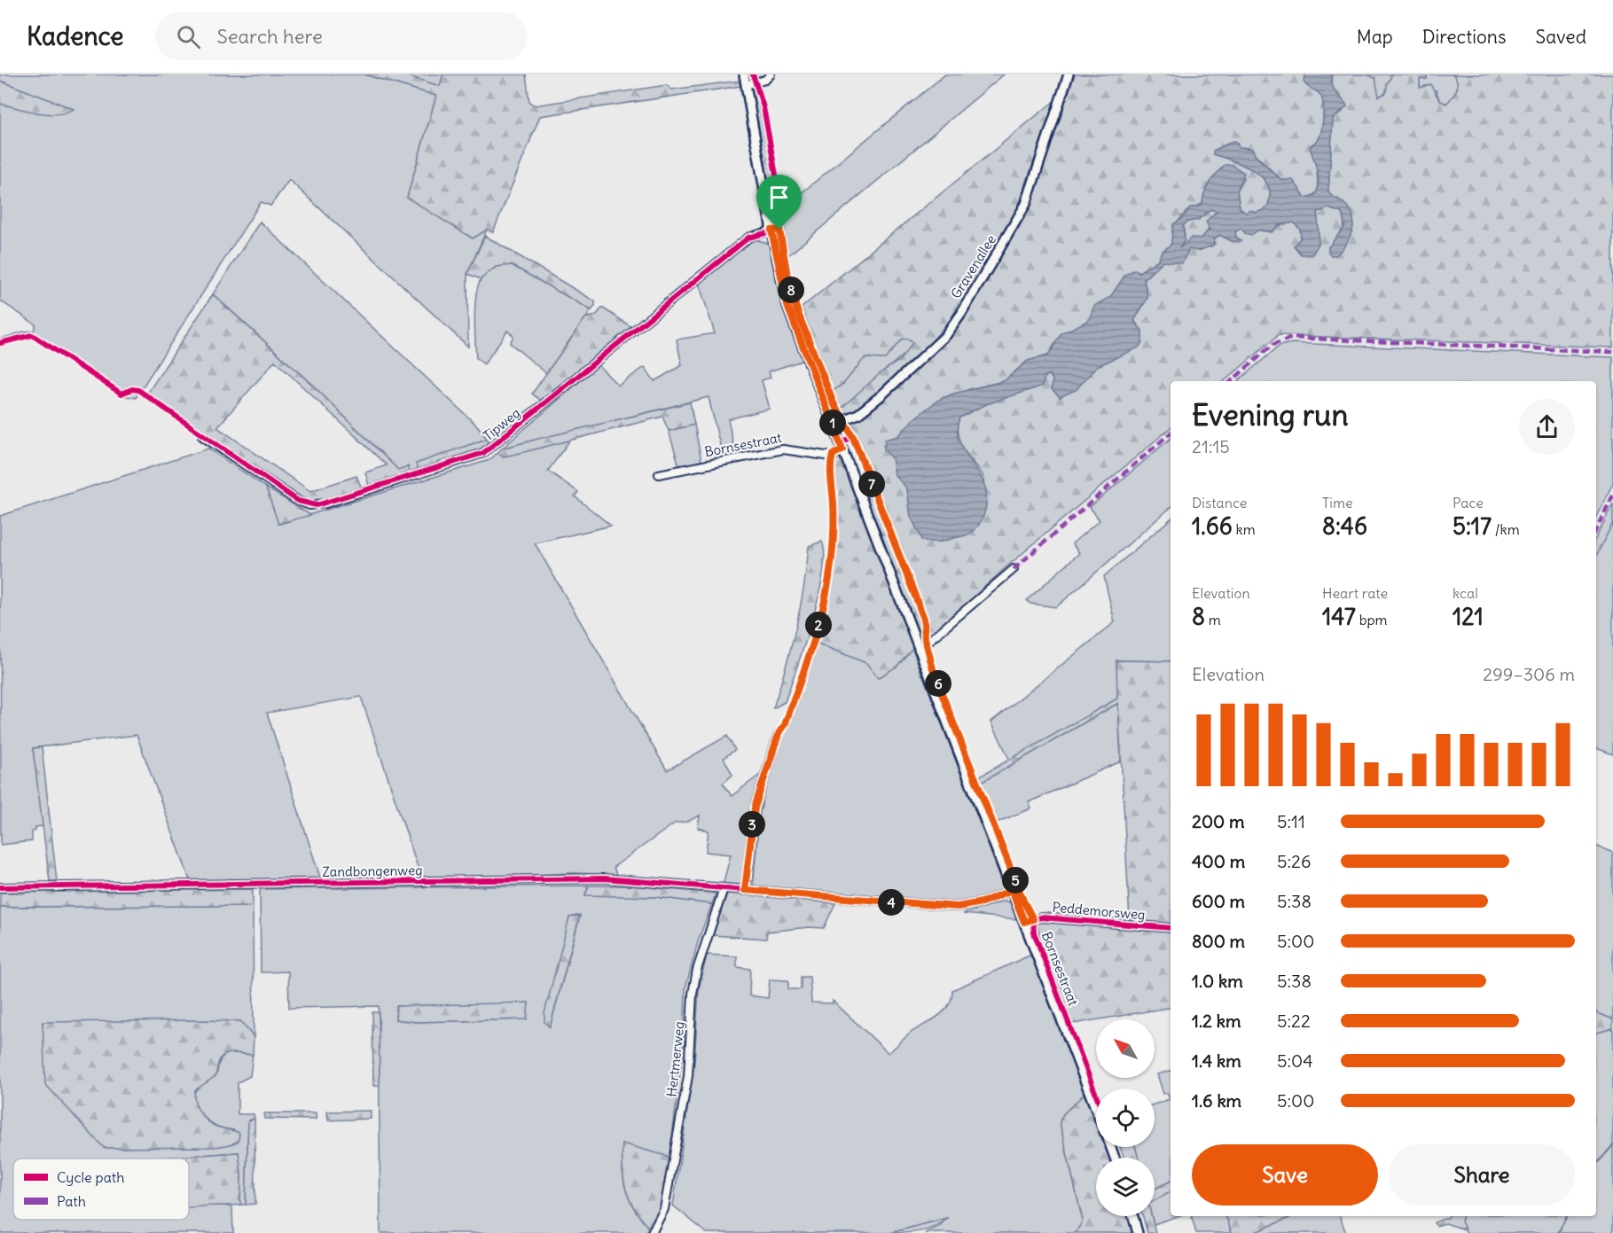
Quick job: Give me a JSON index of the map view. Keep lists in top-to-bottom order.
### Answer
{
  "streets": {
    "street": [
      "Gravenallee",
      "Tipweg",
      "Bornsestraat",
      "Zandbongenweg",
      "Peddemorsweg",
      "Hertmerweg"
    ]
  },
  "crossings": [
    ["Gravenallee", "Bornsestraat"],
    ["Tipweg", "Bornsestraat"],
    ["Bornsestraat", "Zandbongenweg"],
    ["Bornsestraat", "Peddemorsweg"],
    ["Zandbongenweg", "Hertmerweg"]
  ],
  "legend": ["Cycle path", "Path"],
  "north": "top left",
  "page": {
    "header": "Kadence",
    "search": "Search here",
    "nav": ["Map", "Directions", "Saved"],
    "pins": [
      "8",
      "1",
      "7",
      "2",
      "6",
      "3",
      "5",
      "4"
    ],
    "heading": ["Evening run", "21:15"],
    "stats": [
      ["Distance", "1.66 km"],
      ["Time", "8:46"],
      ["Pace", "5:17 /km"],
      ["Elevation", "8 m"],
      ["Heart rate", "147 bpm"],
      ["kcal", "121"]
    ],
    "chart": ["Elevation", "299–306 m"],
    "list": [
      {
        "name": "200 m",
        "note": "5:11"
      },
      {
        "name": "400 m",
        "note": "5:26"
      },
      {
        "name": "600 m",
        "note": "5:38"
      },
      {
        "name": "800 m",
        "note": "5:00"
      },
      {
        "name": "1.0 km",
        "note": "5:38"
      },
      {
        "name": "1.2 km",
        "note": "5:22"
      },
      {
        "name": "1.4 km",
        "note": "5:04"
      },
      {
        "name": "1.6 km",
        "note": "5:00"
      }
    ],
    "buttons": ["Save", "Share"]
  }
}
